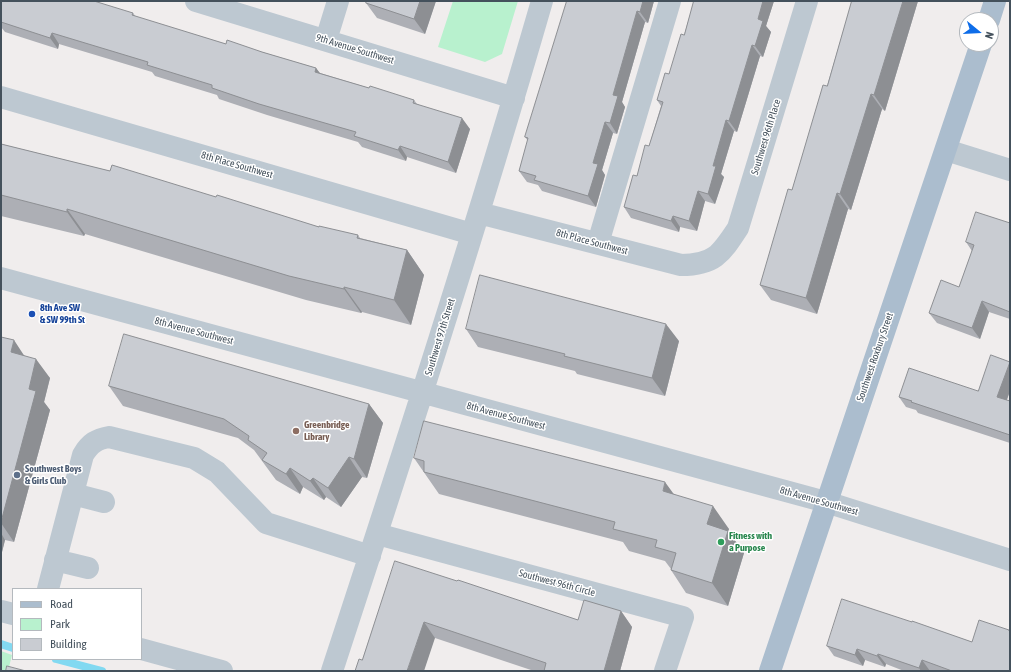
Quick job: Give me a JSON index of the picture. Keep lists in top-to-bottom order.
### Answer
{
  "streets": {
    "main road": ["Southwest Roxbury Street"],
    "street": [
      "9th Avenue Southwest",
      "Southwest 96th Place",
      "8th Place Southwest",
      "8th Avenue Southwest",
      "Southwest 97th Street",
      "Southwest 96th Circle"
    ]
  },
  "crossings": [
    ["9th Avenue Southwest", "Southwest 97th Street"],
    ["Southwest 96th Place", "8th Place Southwest"],
    ["8th Place Southwest", "Southwest 97th Street"],
    ["8th Avenue Southwest", "Southwest 97th Street"],
    ["8th Avenue Southwest", "Southwest Roxbury Street"],
    ["Southwest 97th Street", "Southwest 96th Circle"]
  ],
  "places": [
    "8th Ave SW & SW 99th St",
    "Greenbridge Library",
    "Southwest Boys & Girls Club",
    "Fitness with a Purpose"
  ],
  "legend": ["Road", "Park", "Building"],
  "north": "right"
}
